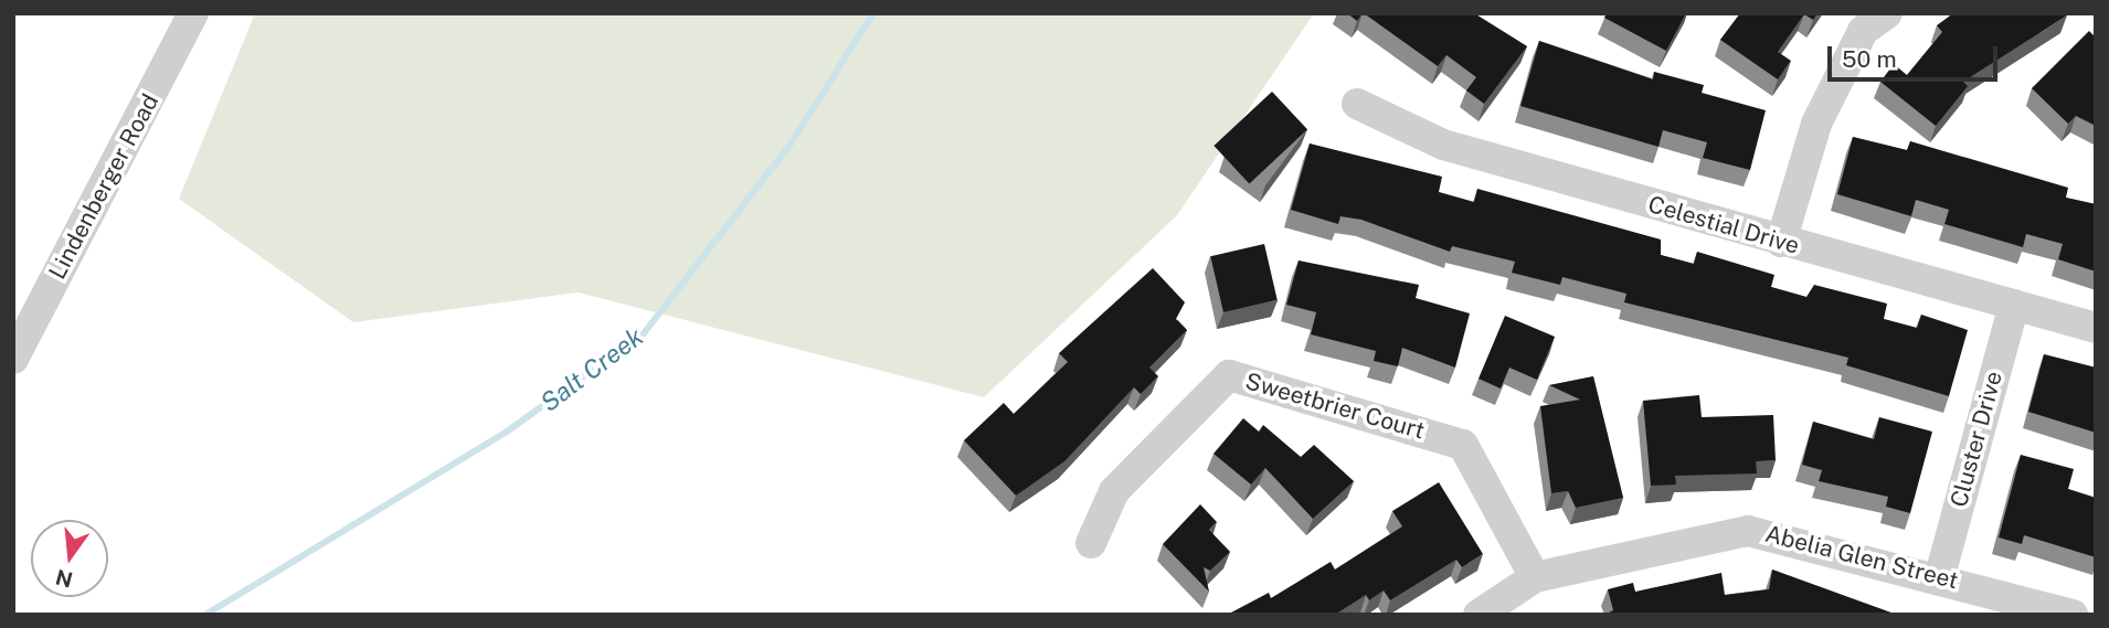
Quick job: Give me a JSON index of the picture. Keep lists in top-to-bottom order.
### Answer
{
  "streets": {
    "street": [
      "Lindenberger Road",
      "Celestial Drive",
      "Sweetbrier Court",
      "Cluster Drive",
      "Abelia Glen Street"
    ]
  },
  "crossings": [
    ["Celestial Drive", "Cluster Drive"],
    ["Sweetbrier Court", "Abelia Glen Street"],
    ["Cluster Drive", "Abelia Glen Street"]
  ],
  "water": ["Salt Creek"],
  "scale_bar": "50 m",
  "north": "bottom"
}
